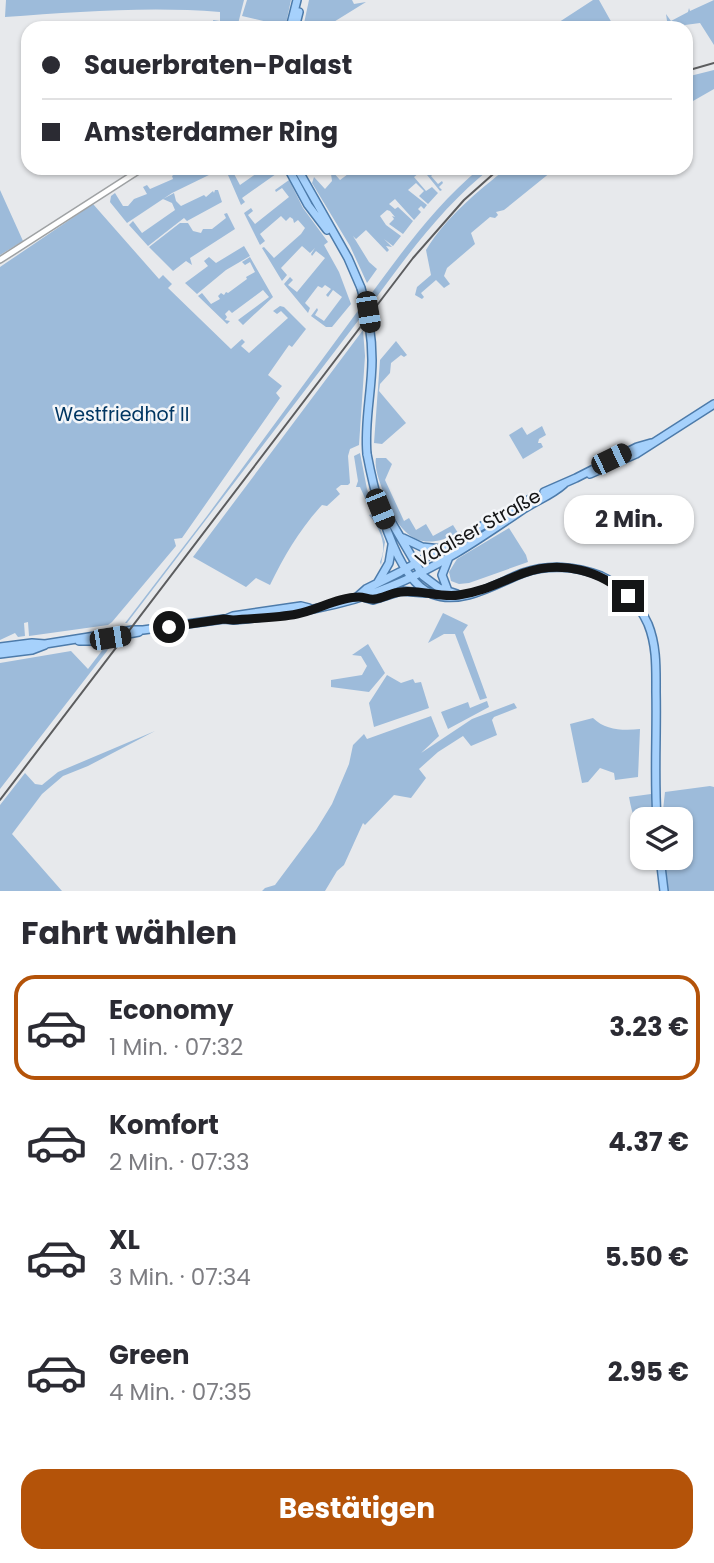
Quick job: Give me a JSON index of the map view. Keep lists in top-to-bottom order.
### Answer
{
  "streets": {
    "main road": ["Vaalser Straße"]
  },
  "parks": ["Westfriedhof II"],
  "page": {
    "banner": ["Sauerbraten-Palast", "Amsterdamer Ring"],
    "bubble": "2 Min.",
    "heading": "Fahrt wählen",
    "list": [
      {
        "name": "Economy",
        "note": "1 Min. · 07:32",
        "value": "3.23 €"
      },
      {
        "name": "Komfort",
        "note": "2 Min. · 07:33",
        "value": "4.37 €"
      },
      {
        "name": "XL",
        "note": "3 Min. · 07:34",
        "value": "5.50 €"
      },
      {
        "name": "Green",
        "note": "4 Min. · 07:35",
        "value": "2.95 €"
      }
    ],
    "buttons": "Bestätigen"
  }
}
